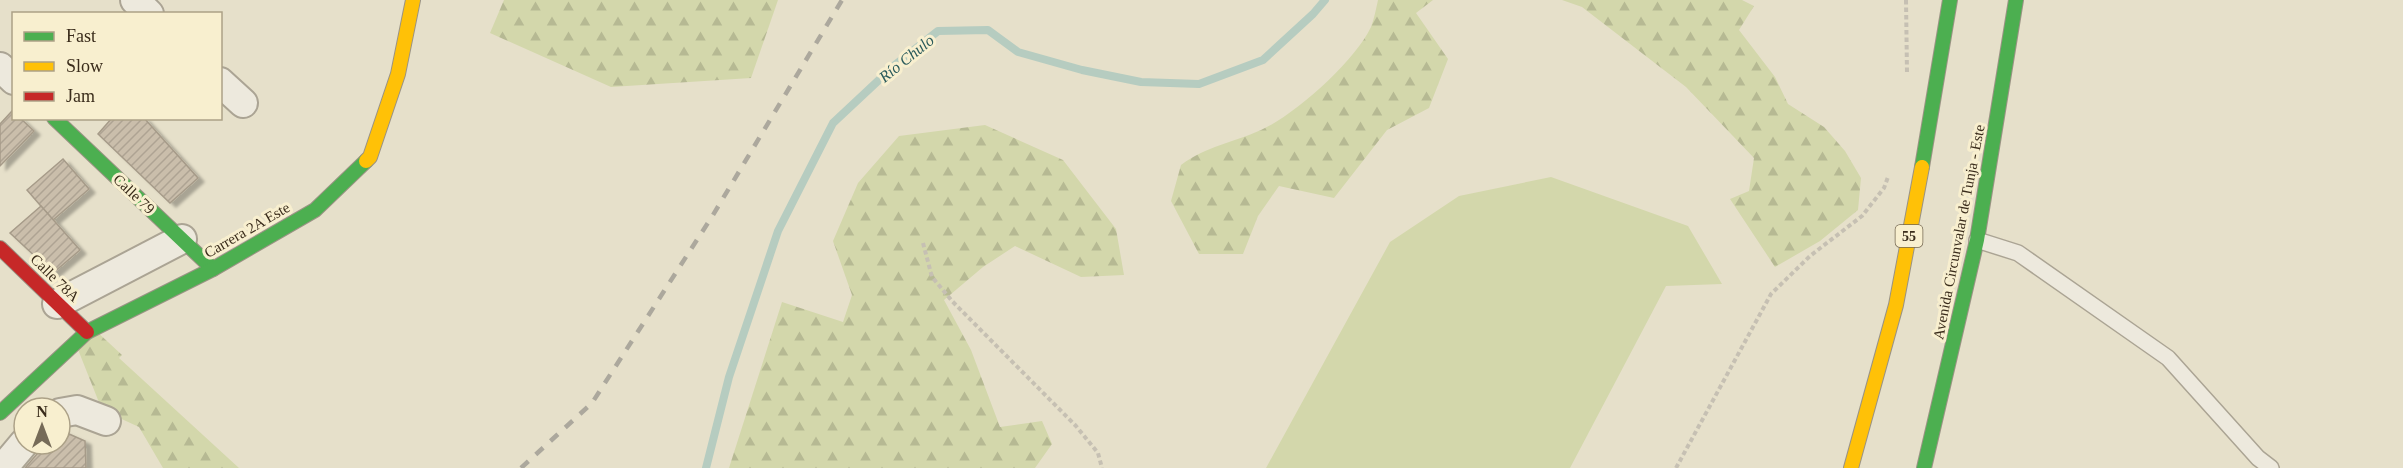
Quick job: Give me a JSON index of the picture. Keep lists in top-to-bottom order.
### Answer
{
  "streets": {
    "main road": [
      "Calle 79",
      "Carrera 2A Este",
      "Avenida Circunvalar de Tunja - Este",
      "55",
      "Calle 78A"
    ]
  },
  "crossings": [
    ["Calle 79", "Carrera 2A Este"],
    ["Carrera 2A Este", "Calle 78A"]
  ],
  "water": ["Río Chulo"],
  "legend": ["Fast", "Slow", "Jam"],
  "north": "top"
}
